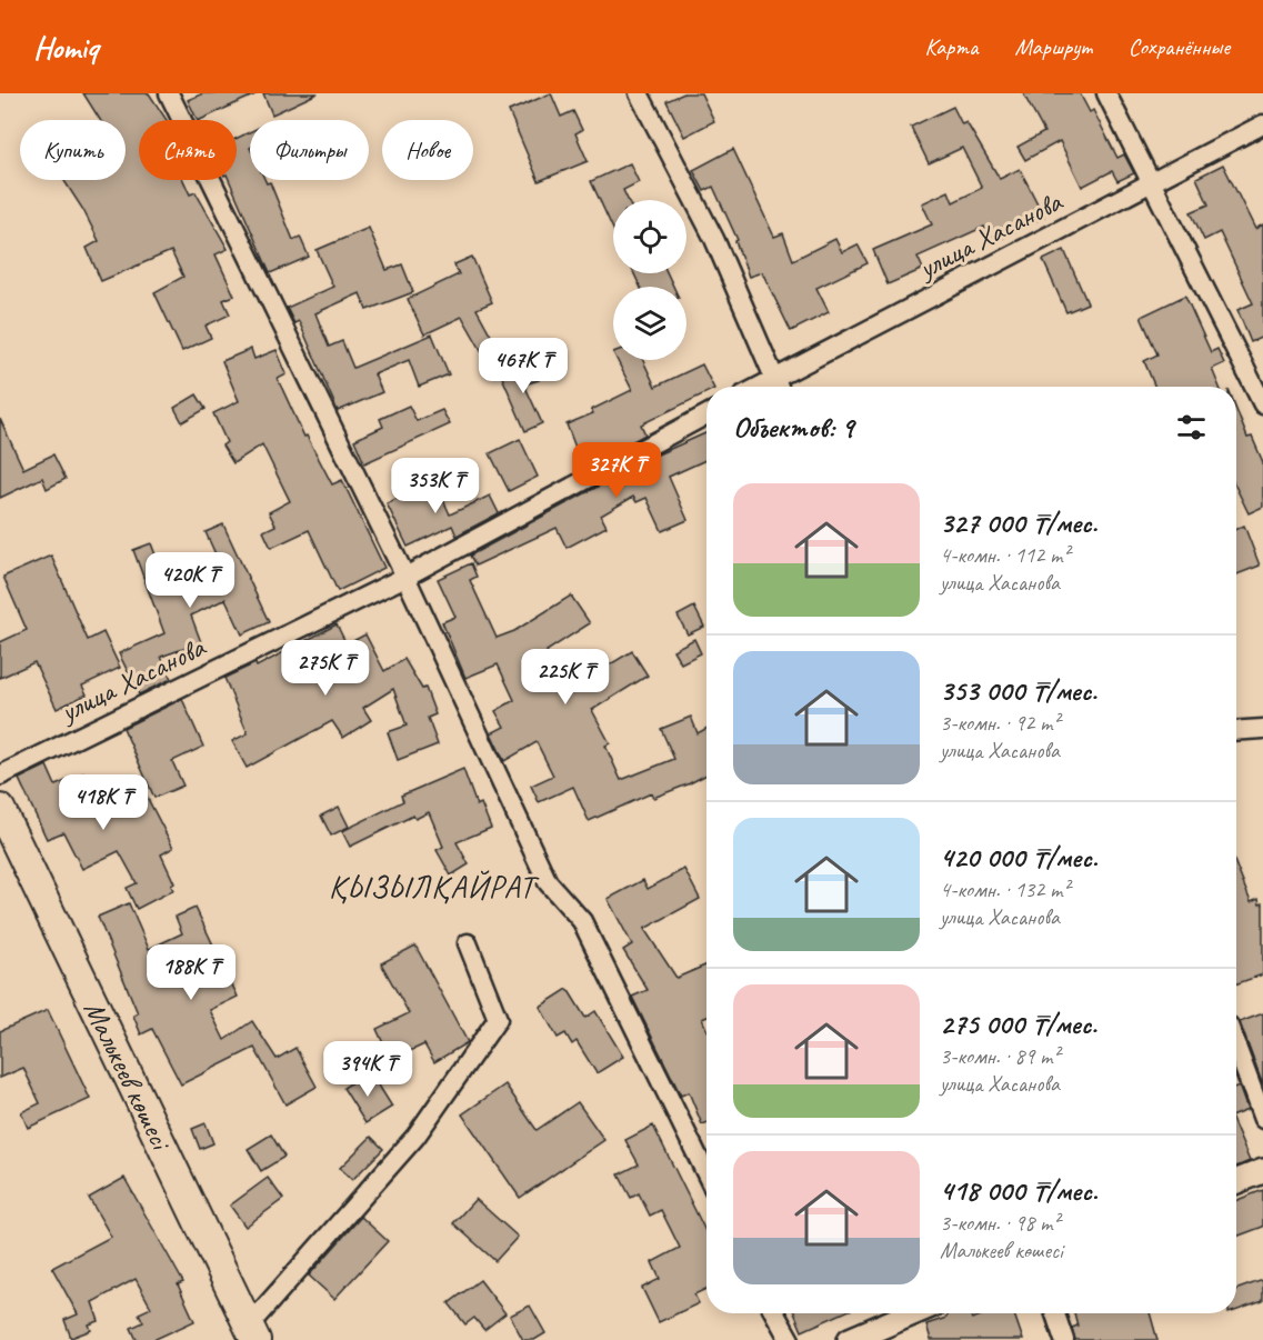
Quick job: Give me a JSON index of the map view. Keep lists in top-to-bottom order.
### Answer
{
  "streets": {
    "main road": ["Малькеев көшесі"],
    "street": ["улица Хасанова"]
  },
  "districts": ["ҚЫЗЫЛҚАЙРАТ"],
  "page": {
    "header": "Homiq",
    "nav": ["Карта", "Маршрут", "Сохранённые"],
    "chip": [
      "Купить",
      "Снять",
      "Фильтры",
      "Новое"
    ],
    "price": [
      "467K ₸",
      "327K ₸",
      "353K ₸",
      "420K ₸",
      "275K ₸",
      "225K ₸",
      "418K ₸",
      "188K ₸",
      "394K ₸"
    ],
    "heading": "Объектов: 9",
    "list": [
      {
        "name": "327 000 ₸/мес.",
        "note": "4-комн. · 112 m² · улица Хасанова"
      },
      {
        "name": "353 000 ₸/мес.",
        "note": "3-комн. · 92 m² · улица Хасанова"
      },
      {
        "name": "420 000 ₸/мес.",
        "note": "4-комн. · 132 m² · улица Хасанова"
      },
      {
        "name": "275 000 ₸/мес.",
        "note": "3-комн. · 89 m² · улица Хасанова"
      },
      {
        "name": "418 000 ₸/мес.",
        "note": "3-комн. · 98 m² · Малькеев көшесі"
      }
    ]
  }
}
